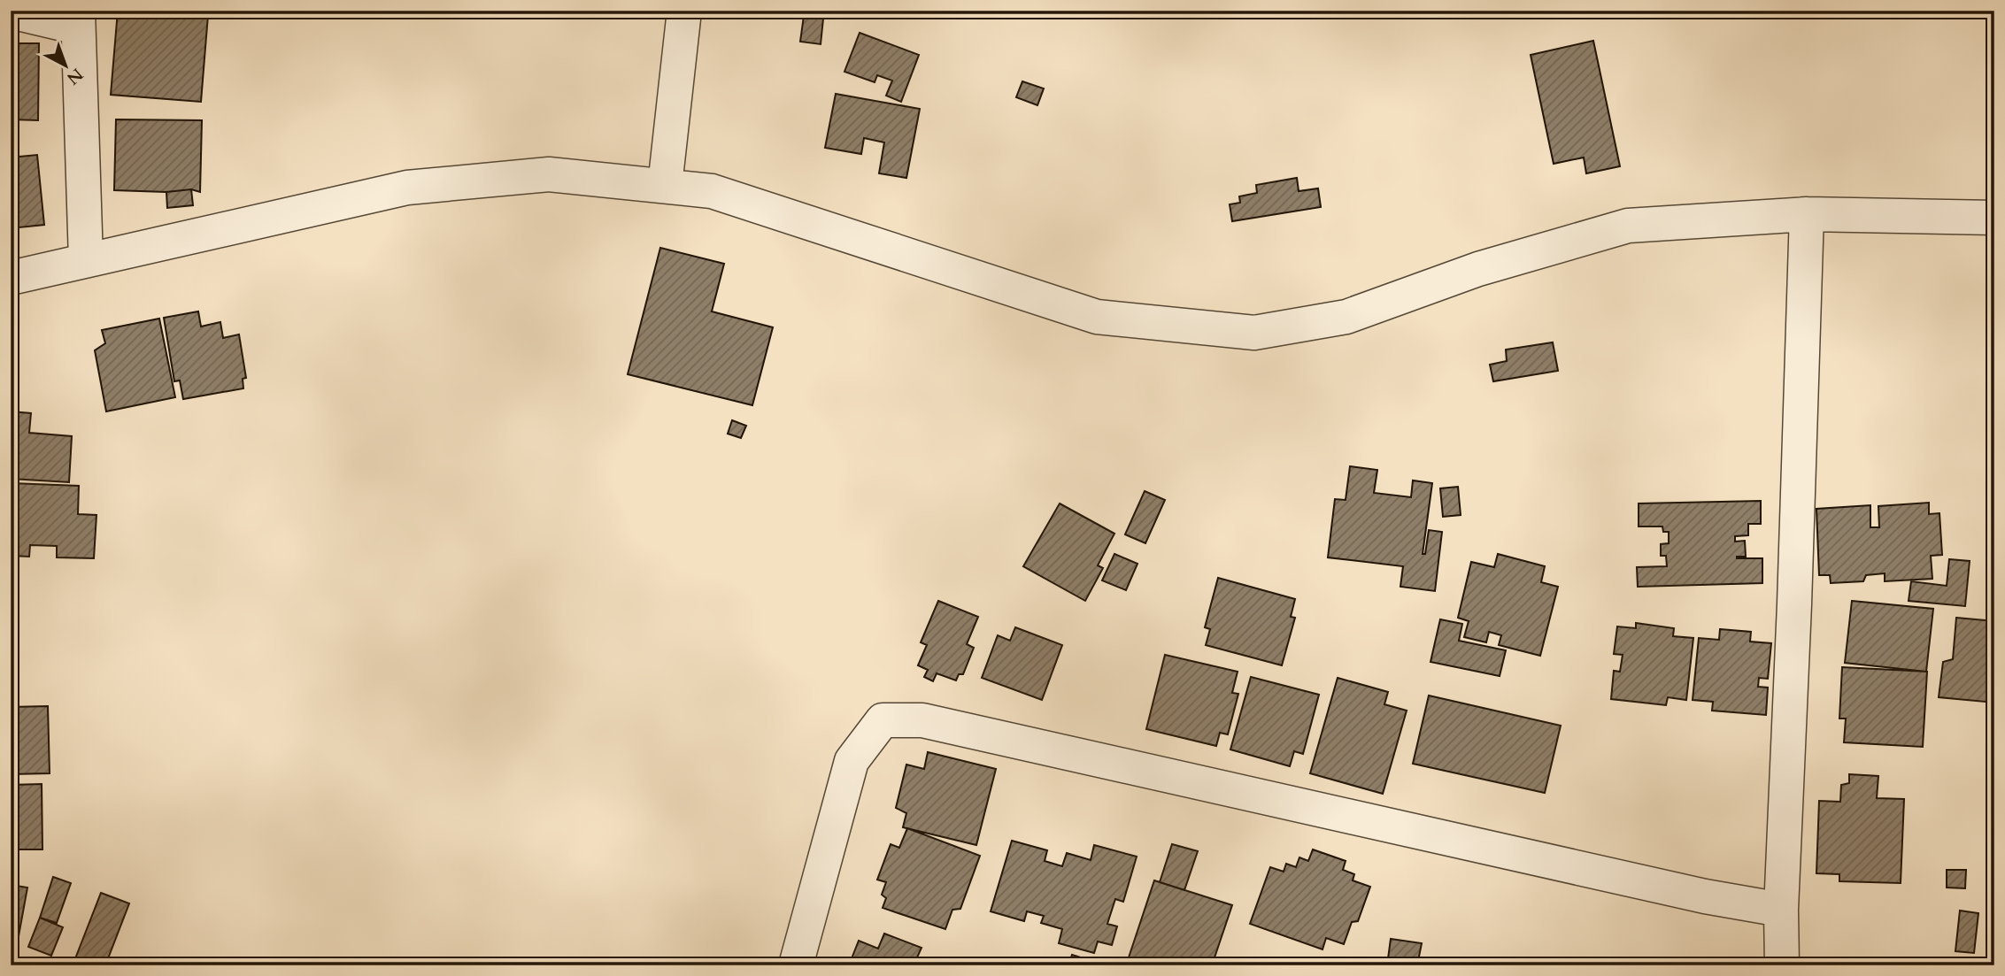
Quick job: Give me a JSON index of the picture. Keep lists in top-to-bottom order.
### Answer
{
  "north": "bottom right"
}
